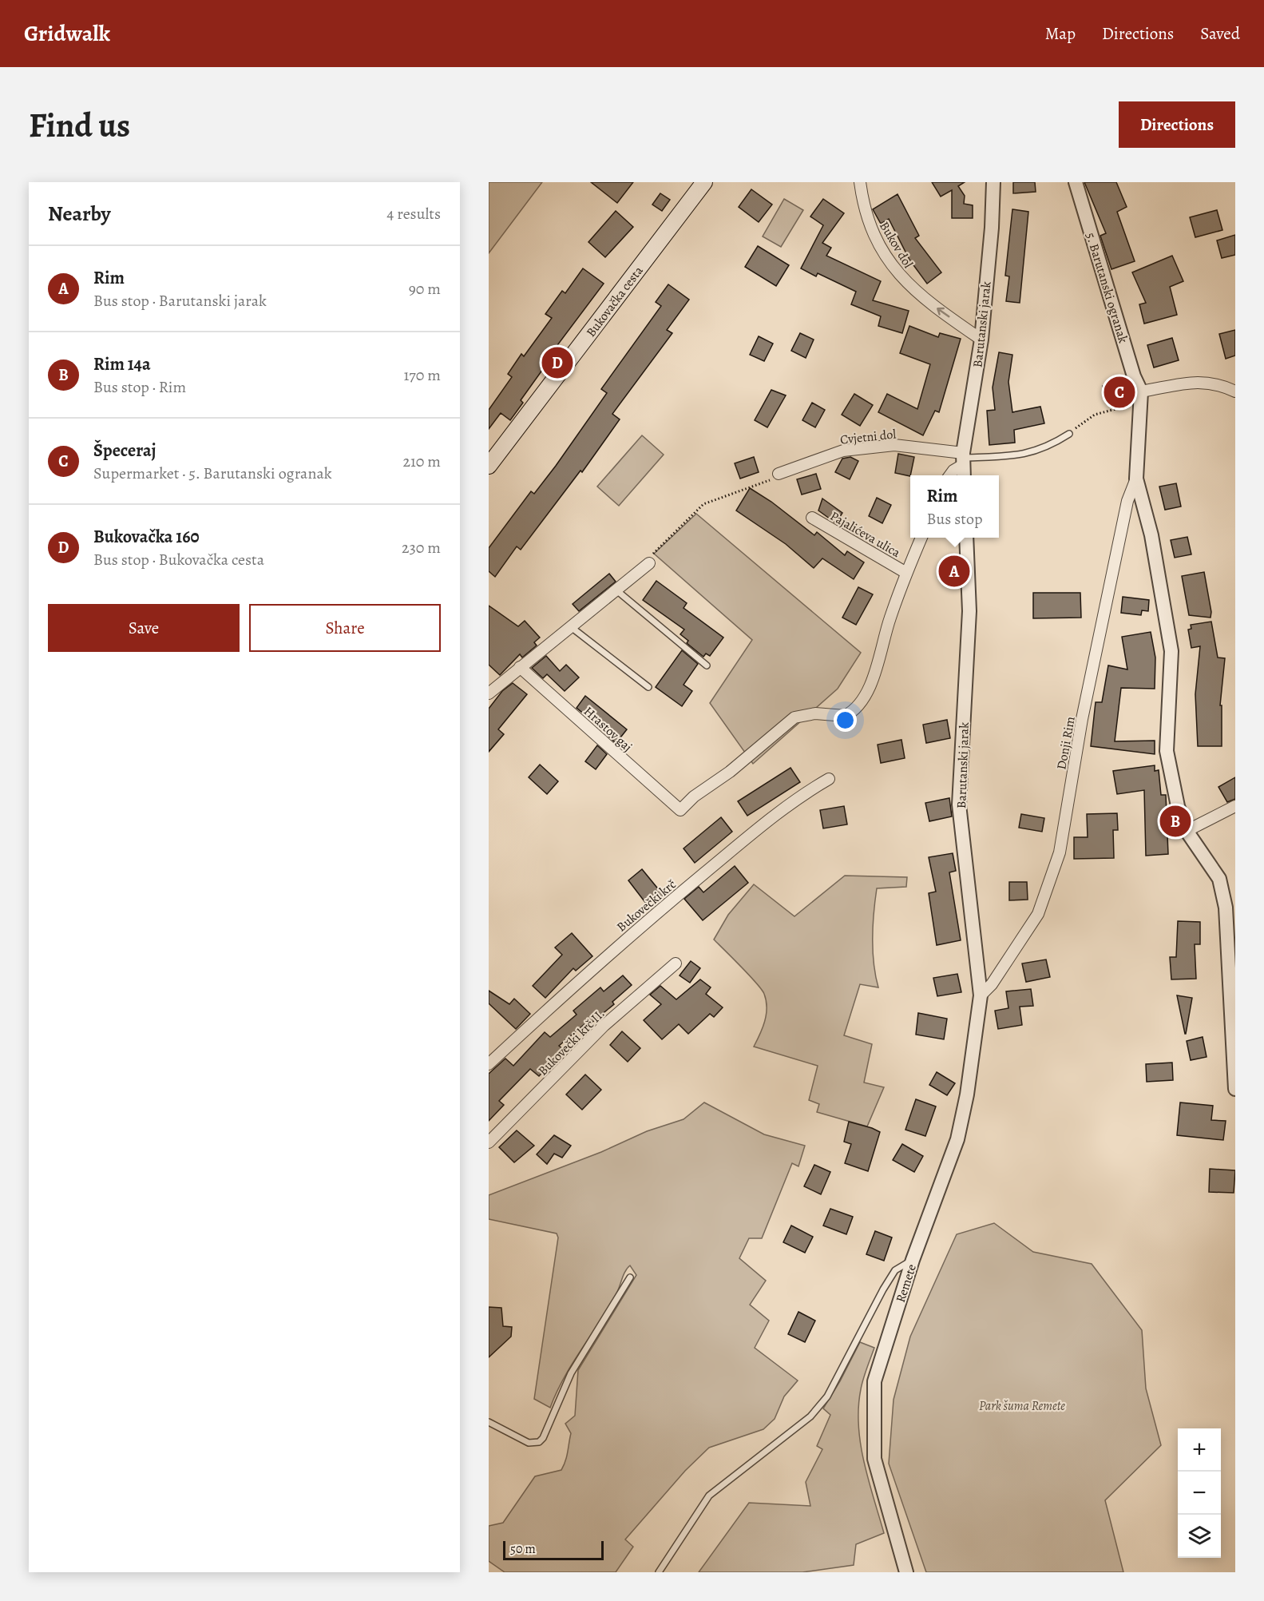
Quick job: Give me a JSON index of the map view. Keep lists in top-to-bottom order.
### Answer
{
  "streets": {
    "main road": ["Bukovačka cesta"],
    "street": [
      "Bukov dol",
      "5. Barutanski ogranak",
      "Barutanski jarak",
      "Cvjetni dol",
      "Pajalićeva ulica",
      "Hrastov gaj",
      "Donji Rim",
      "Bukovečki krč",
      "Bukovečki krč II.",
      "Remete"
    ]
  },
  "crossings": [
    ["Bukov dol", "Barutanski jarak"],
    ["Barutanski jarak", "Cvjetni dol"],
    ["Barutanski jarak", "Donji Rim"],
    ["Barutanski jarak", "Remete"],
    ["Pajalićeva ulica", "Hrastov gaj"],
    ["Donji Rim", "Remete"]
  ],
  "one_way": ["Bukov dol"],
  "parks": ["Park šuma Remete"],
  "scale_bar": "50 m",
  "page": {
    "header": "Gridwalk",
    "nav": ["Map", "Directions", "Saved"],
    "buttons": [
      "Directions",
      ["Save", "Share"]
    ],
    "title": "Find us",
    "heading": ["Nearby", "4 results"],
    "list": [
      {
        "mark": "A",
        "name": "Rim",
        "note": "Bus stop · Barutanski jarak",
        "value": "90 m"
      },
      {
        "mark": "B",
        "name": "Rim 14a",
        "note": "Bus stop · Rim",
        "value": "170 m"
      },
      {
        "mark": "C",
        "name": "Špeceraj",
        "note": "Supermarket · 5. Barutanski ogranak",
        "value": "210 m"
      },
      {
        "mark": "D",
        "name": "Bukovačka 160",
        "note": "Bus stop · Bukovačka cesta",
        "value": "230 m"
      }
    ],
    "pins": [
      "D",
      "C",
      "A",
      "B"
    ],
    "popup": ["Rim", "Bus stop"],
    "map_buttons": ["+", "−"],
    "scale": "50 m"
  }
}
